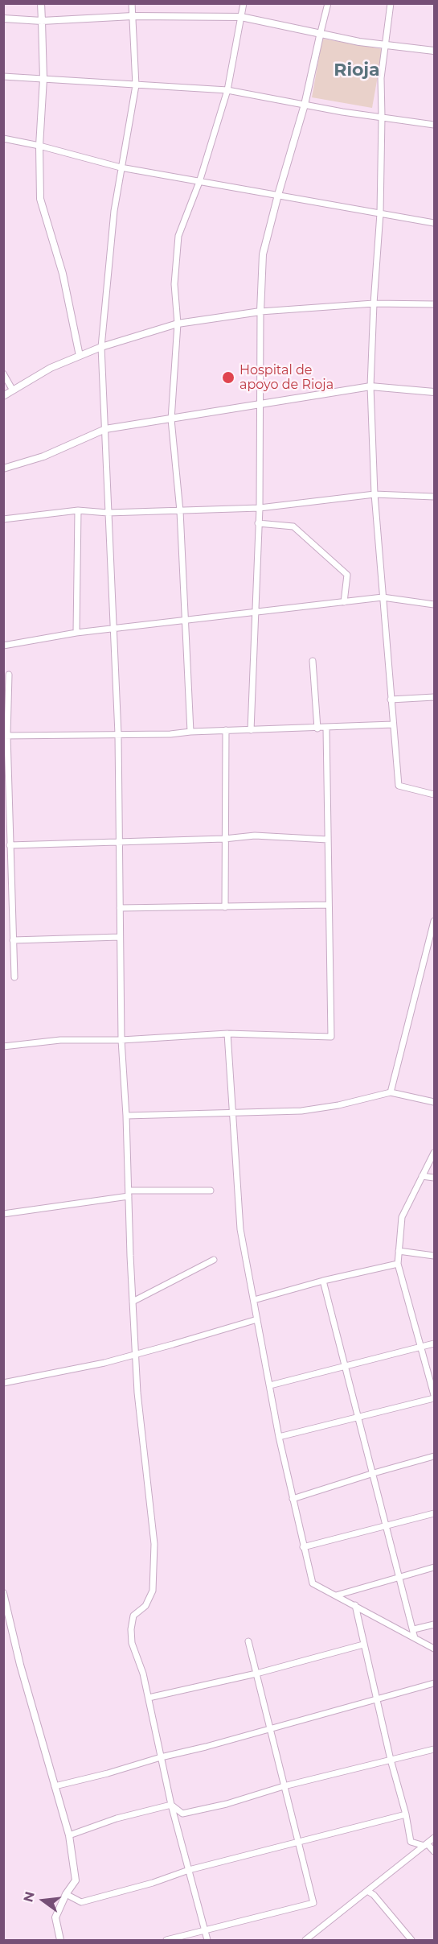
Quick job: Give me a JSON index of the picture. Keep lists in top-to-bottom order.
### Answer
{
  "districts": ["Rioja"],
  "places": ["Hospital de apoyo de Rioja"],
  "north": "left"
}
